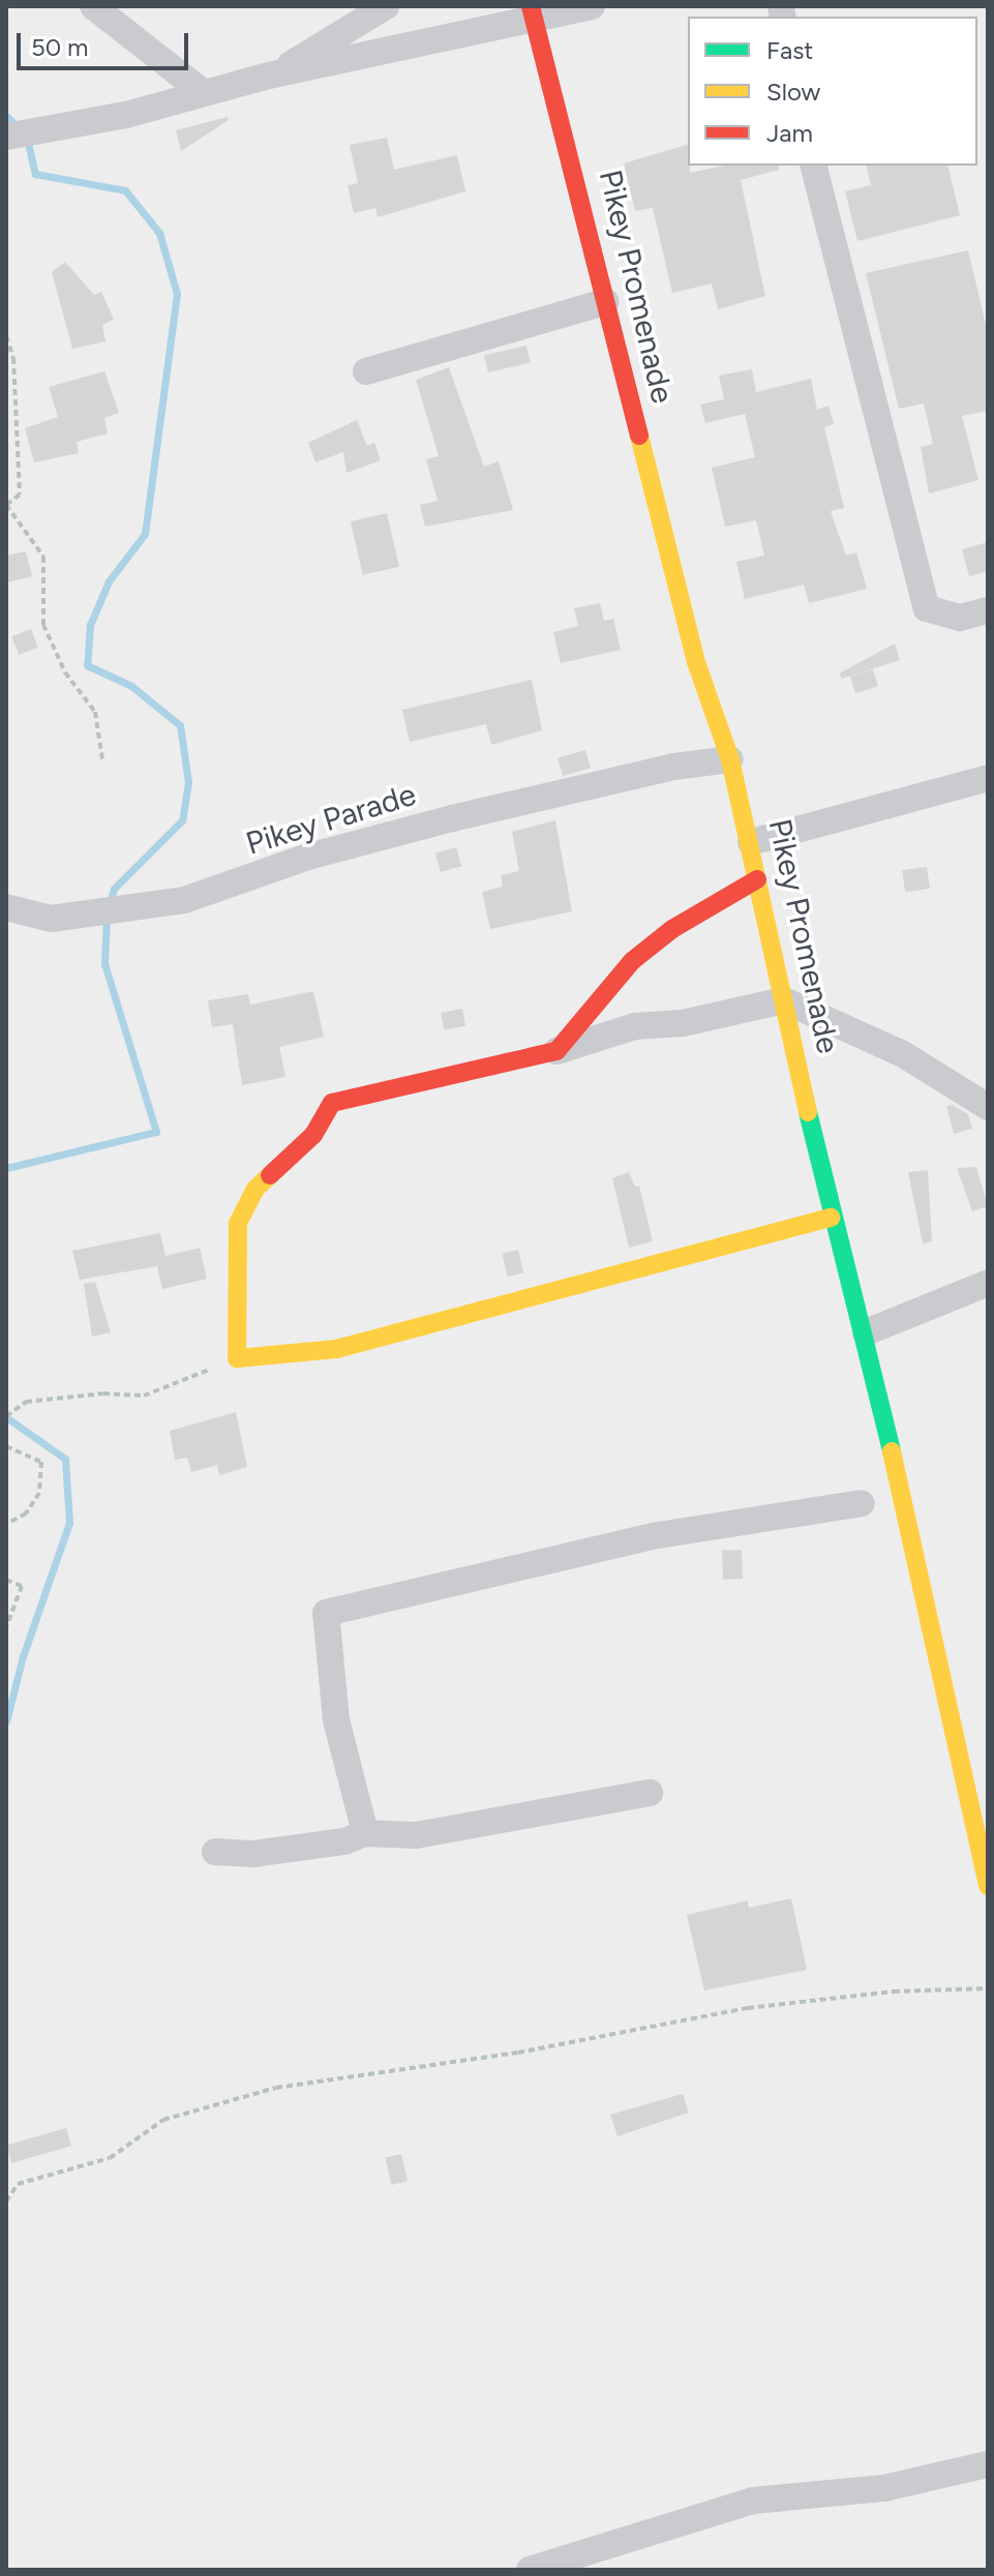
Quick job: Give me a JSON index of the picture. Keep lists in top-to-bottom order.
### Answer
{
  "streets": {
    "street": ["Pikey Promenade", "Pikey Parade"]
  },
  "crossings": [
    ["Pikey Promenade", "Pikey Parade"]
  ],
  "legend": ["Fast", "Slow", "Jam"],
  "scale_bar": "50 m"
}
